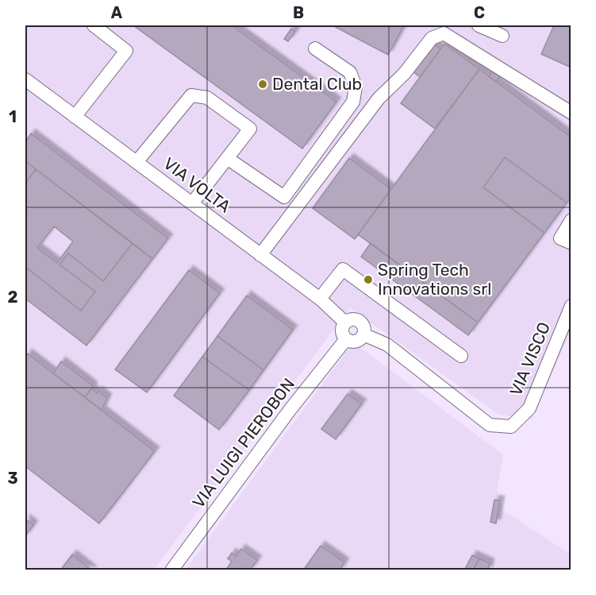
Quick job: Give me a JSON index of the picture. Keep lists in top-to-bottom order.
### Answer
{
  "streets": {
    "street": ["VIA VOLTA", "VIA VISCO", "VIA LUIGI PIEROBON"]
  },
  "crossings": [
    ["VIA VOLTA", "VIA VISCO"],
    ["VIA VOLTA", "VIA LUIGI PIEROBON"]
  ],
  "places": ["Dental Club", "Spring Tech Innovations srl"],
  "grid": {
    "columns": ["A", "B", "C"],
    "rows": ["1", "2", "3"]
  }
}
